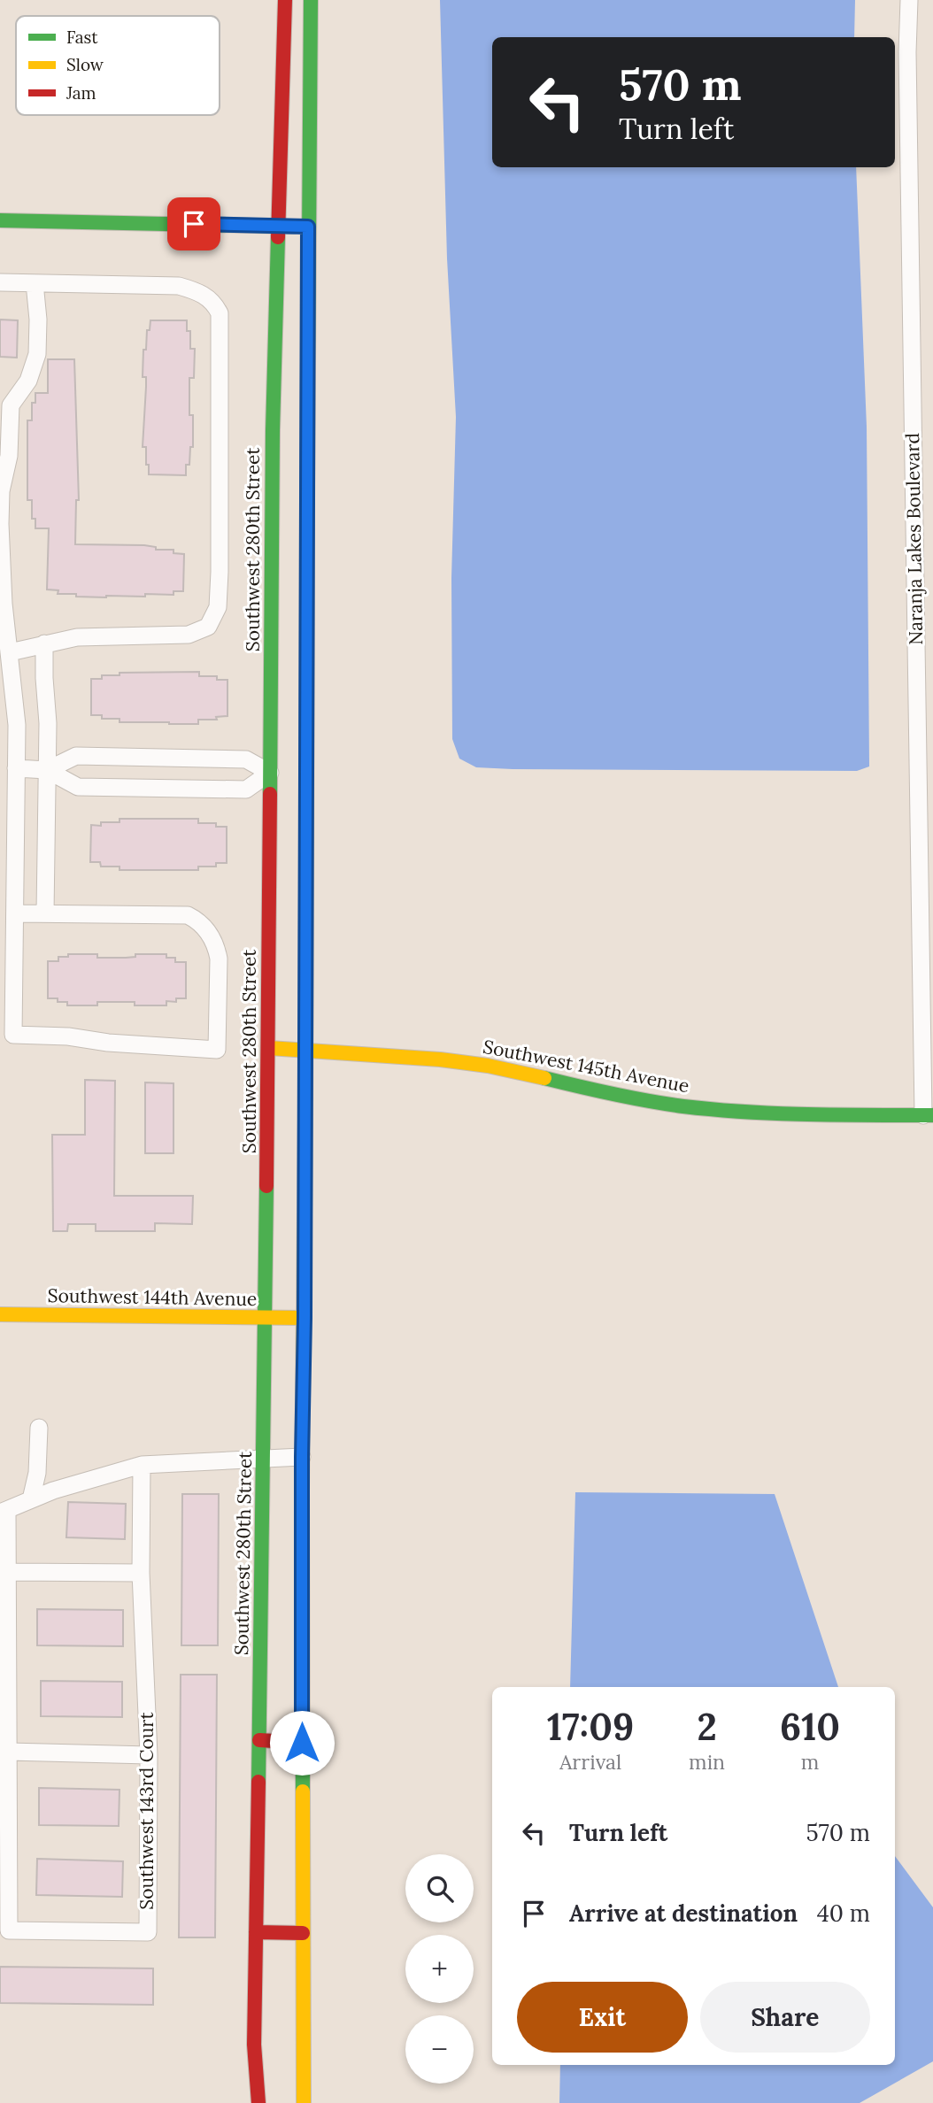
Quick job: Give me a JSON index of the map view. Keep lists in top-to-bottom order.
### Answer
{
  "streets": {
    "street": [
      "Naranja Lakes Boulevard",
      "Southwest 280th Street",
      "Southwest 145th Avenue",
      "Southwest 144th Avenue",
      "Southwest 143rd Court"
    ]
  },
  "crossings": [
    ["Naranja Lakes Boulevard", "Southwest 145th Avenue"],
    ["Southwest 280th Street", "Southwest 145th Avenue"],
    ["Southwest 280th Street", "Southwest 144th Avenue"],
    ["Southwest 280th Street", "Southwest 143rd Court"]
  ],
  "legend": ["Fast", "Slow", "Jam"],
  "page": {
    "turn": ["570 m", "Turn left"],
    "eta": [
      "17:09",
      "Arrival",
      "2",
      "min",
      "610",
      "m"
    ],
    "list": [
      {
        "name": "Turn left",
        "value": "570 m"
      },
      {
        "name": "Arrive at destination",
        "value": "40 m"
      }
    ],
    "map_buttons": ["+", "−"],
    "buttons": ["Exit", "Share"]
  }
}
